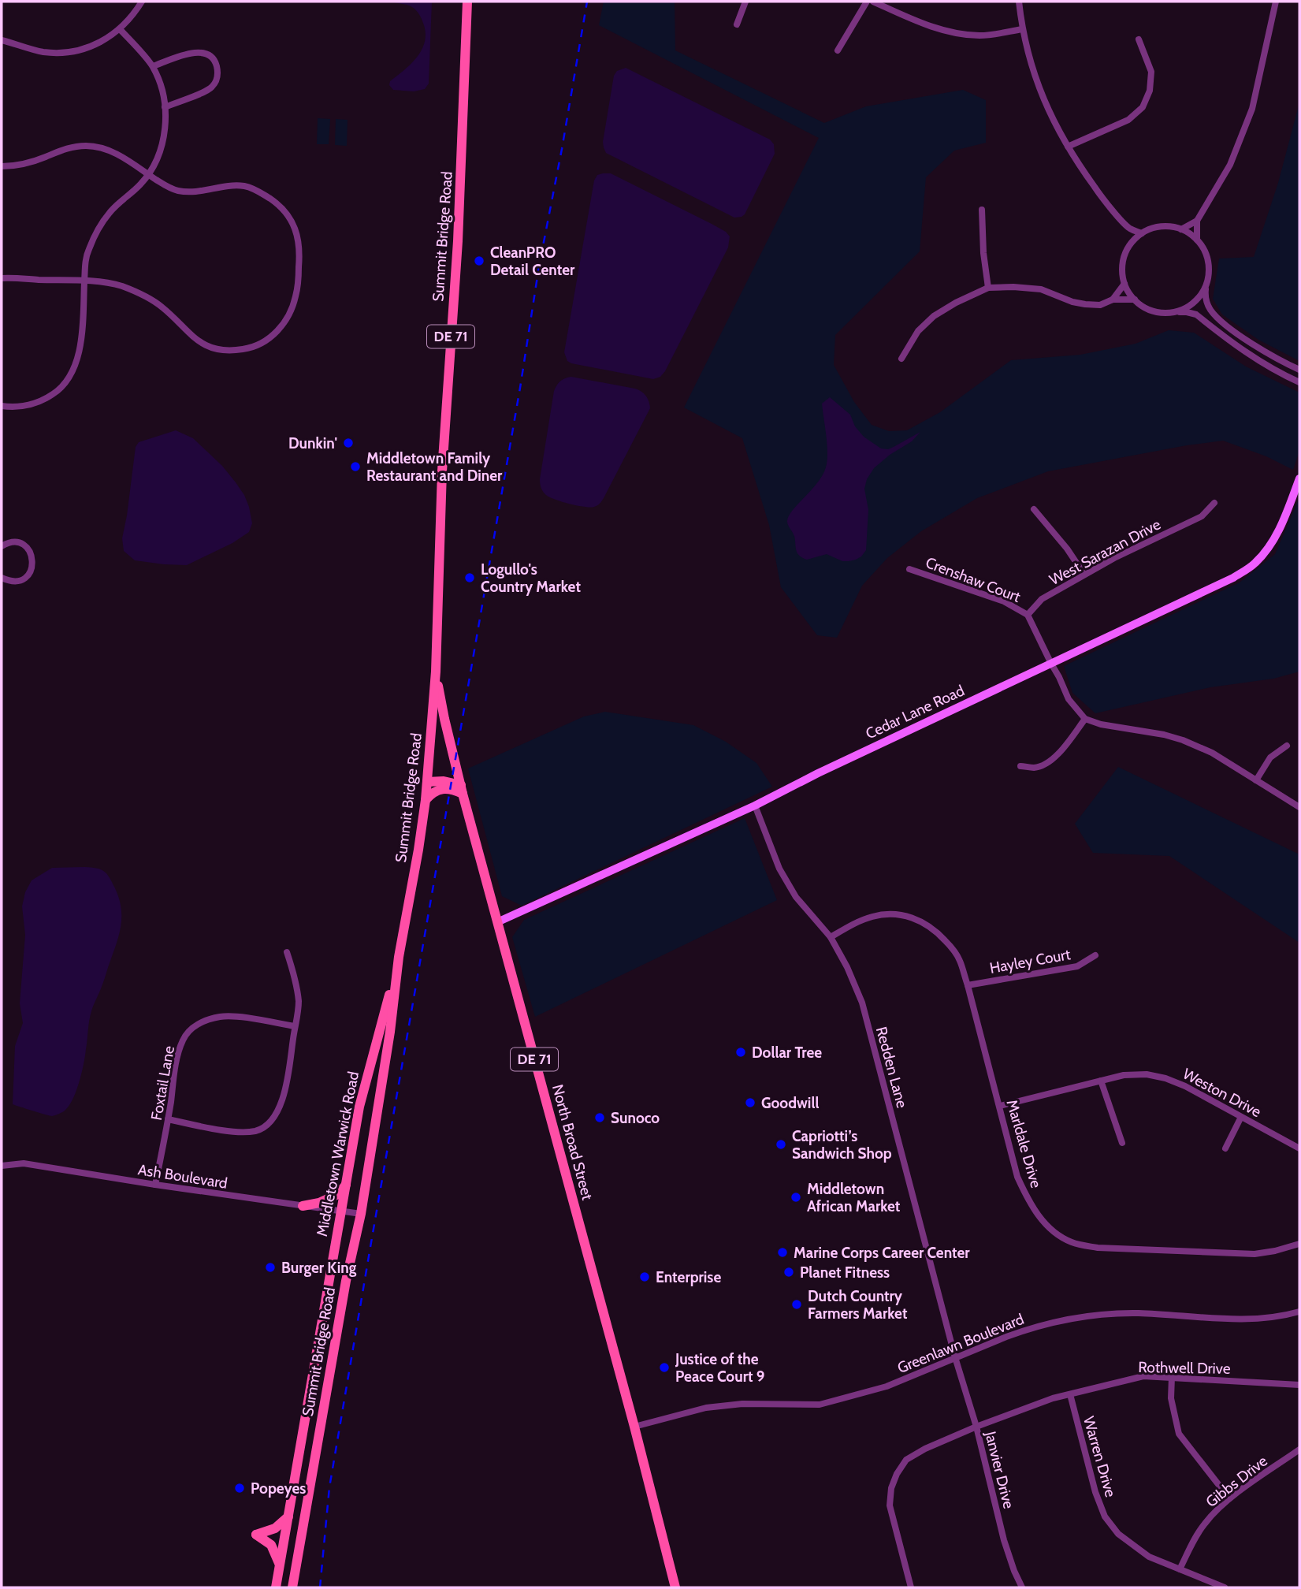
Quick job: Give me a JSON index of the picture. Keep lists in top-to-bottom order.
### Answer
{
  "streets": {
    "main road": [
      "Summit Bridge Road",
      "DE 71",
      "North Broad Street",
      "Middletown Warwick Road"
    ],
    "street": [
      "West Sarazan Drive",
      "Crenshaw Court",
      "Cedar Lane Road",
      "Hayley Court",
      "Redden Lane",
      "Foxtail Lane",
      "Weston Drive",
      "Marldale Drive",
      "Ash Boulevard",
      "Greenlawn Boulevard",
      "Rothwell Drive",
      "Warren Drive",
      "Janvier Drive",
      "Gibbs Drive"
    ]
  },
  "crossings": [
    ["Summit Bridge Road", "North Broad Street"],
    ["Summit Bridge Road", "Middletown Warwick Road"],
    ["Summit Bridge Road", "Ash Boulevard"],
    ["West Sarazan Drive", "Crenshaw Court"],
    ["Cedar Lane Road", "Redden Lane"],
    ["Cedar Lane Road", "North Broad Street"],
    ["Hayley Court", "Marldale Drive"],
    ["Redden Lane", "Marldale Drive"],
    ["Redden Lane", "Greenlawn Boulevard"],
    ["Redden Lane", "Janvier Drive"],
    ["Foxtail Lane", "Ash Boulevard"],
    ["Weston Drive", "Marldale Drive"],
    ["North Broad Street", "Greenlawn Boulevard"],
    ["Middletown Warwick Road", "Ash Boulevard"],
    ["Greenlawn Boulevard", "Janvier Drive"],
    ["Rothwell Drive", "Warren Drive"],
    ["Rothwell Drive", "Janvier Drive"],
    ["Warren Drive", "Gibbs Drive"]
  ],
  "places": [
    "CleanPRO Detail Center",
    "Dunkin'",
    "Middletown Family Restaurant and Diner",
    "Logullo's Country Market",
    "Dollar Tree",
    "Goodwill",
    "Sunoco",
    "Capriotti’s Sandwich Shop",
    "Middletown African Market",
    "Marine Corps Career Center",
    "Burger King",
    "Planet Fitness",
    "Enterprise",
    "Dutch Country Farmers Market",
    "Justice of the Peace Court 9",
    "Popeyes"
  ]
}
